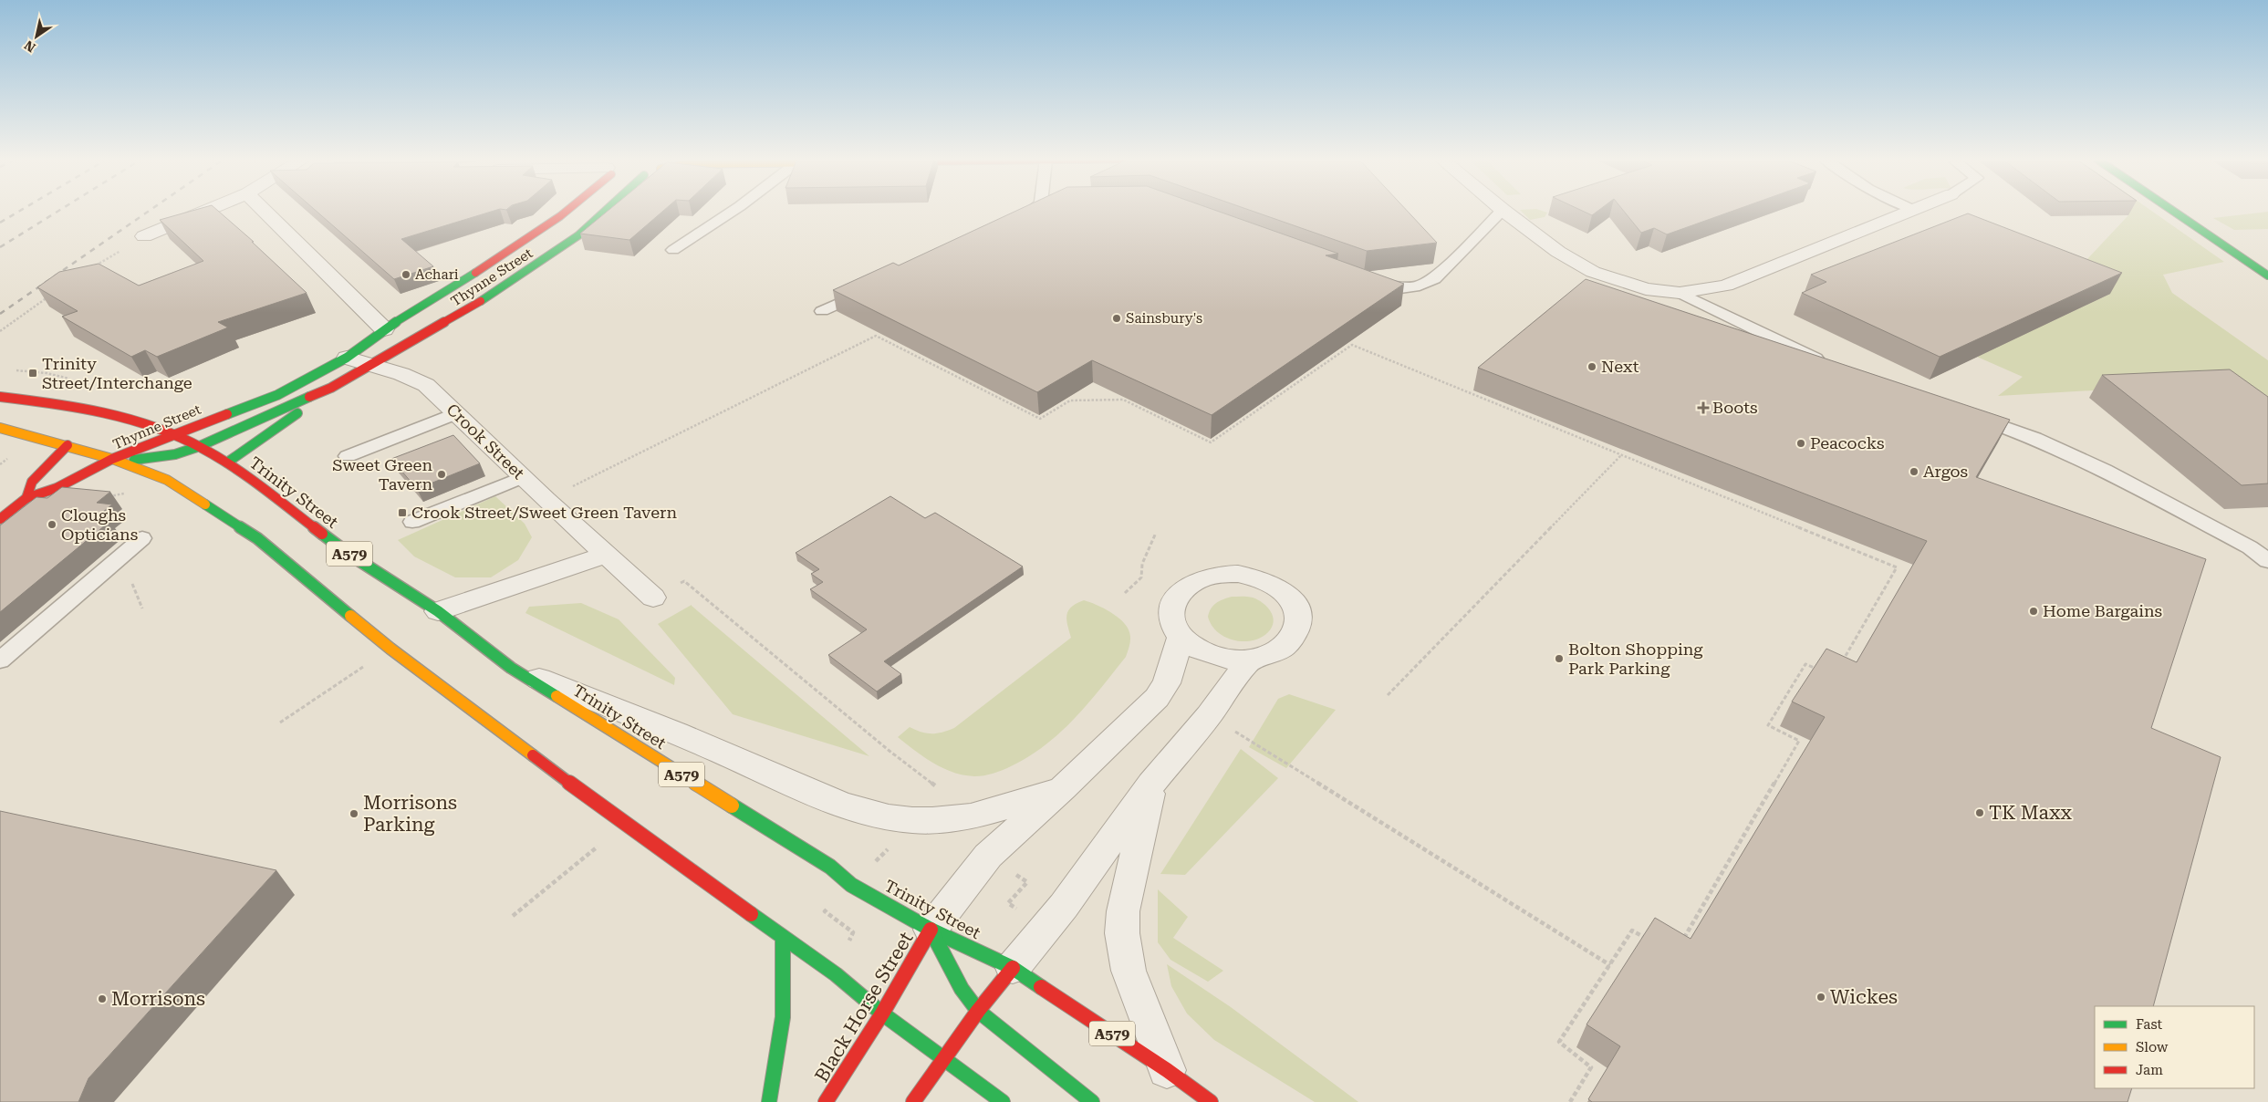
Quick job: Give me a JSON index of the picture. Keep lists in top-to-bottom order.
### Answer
{
  "streets": {
    "main road": [
      "Thynne Street",
      "Trinity Street",
      "A579",
      "Black Horse Street"
    ],
    "street": ["Crook Street"]
  },
  "crossings": [
    ["Thynne Street", "Crook Street"],
    ["Thynne Street", "Trinity Street"],
    ["Thynne Street", "A579"],
    ["Trinity Street", "Black Horse Street"],
    ["A579", "Black Horse Street"]
  ],
  "places": {
    "other": [
      "Achari",
      "Sainsbury's",
      "Next",
      "Peacocks",
      "Argos",
      "Sweet Green Tavern",
      "Cloughs Opticians",
      "Home Bargains",
      "Bolton Shopping Park Parking",
      "TK Maxx",
      "Morrisons Parking",
      "Wickes",
      "Morrisons"
    ],
    "transit": ["Trinity Street/Interchange", "Crook Street/Sweet Green Tavern"],
    "health": ["Boots"]
  },
  "legend": ["Fast", "Slow", "Jam"],
  "north": "bottom left"
}
